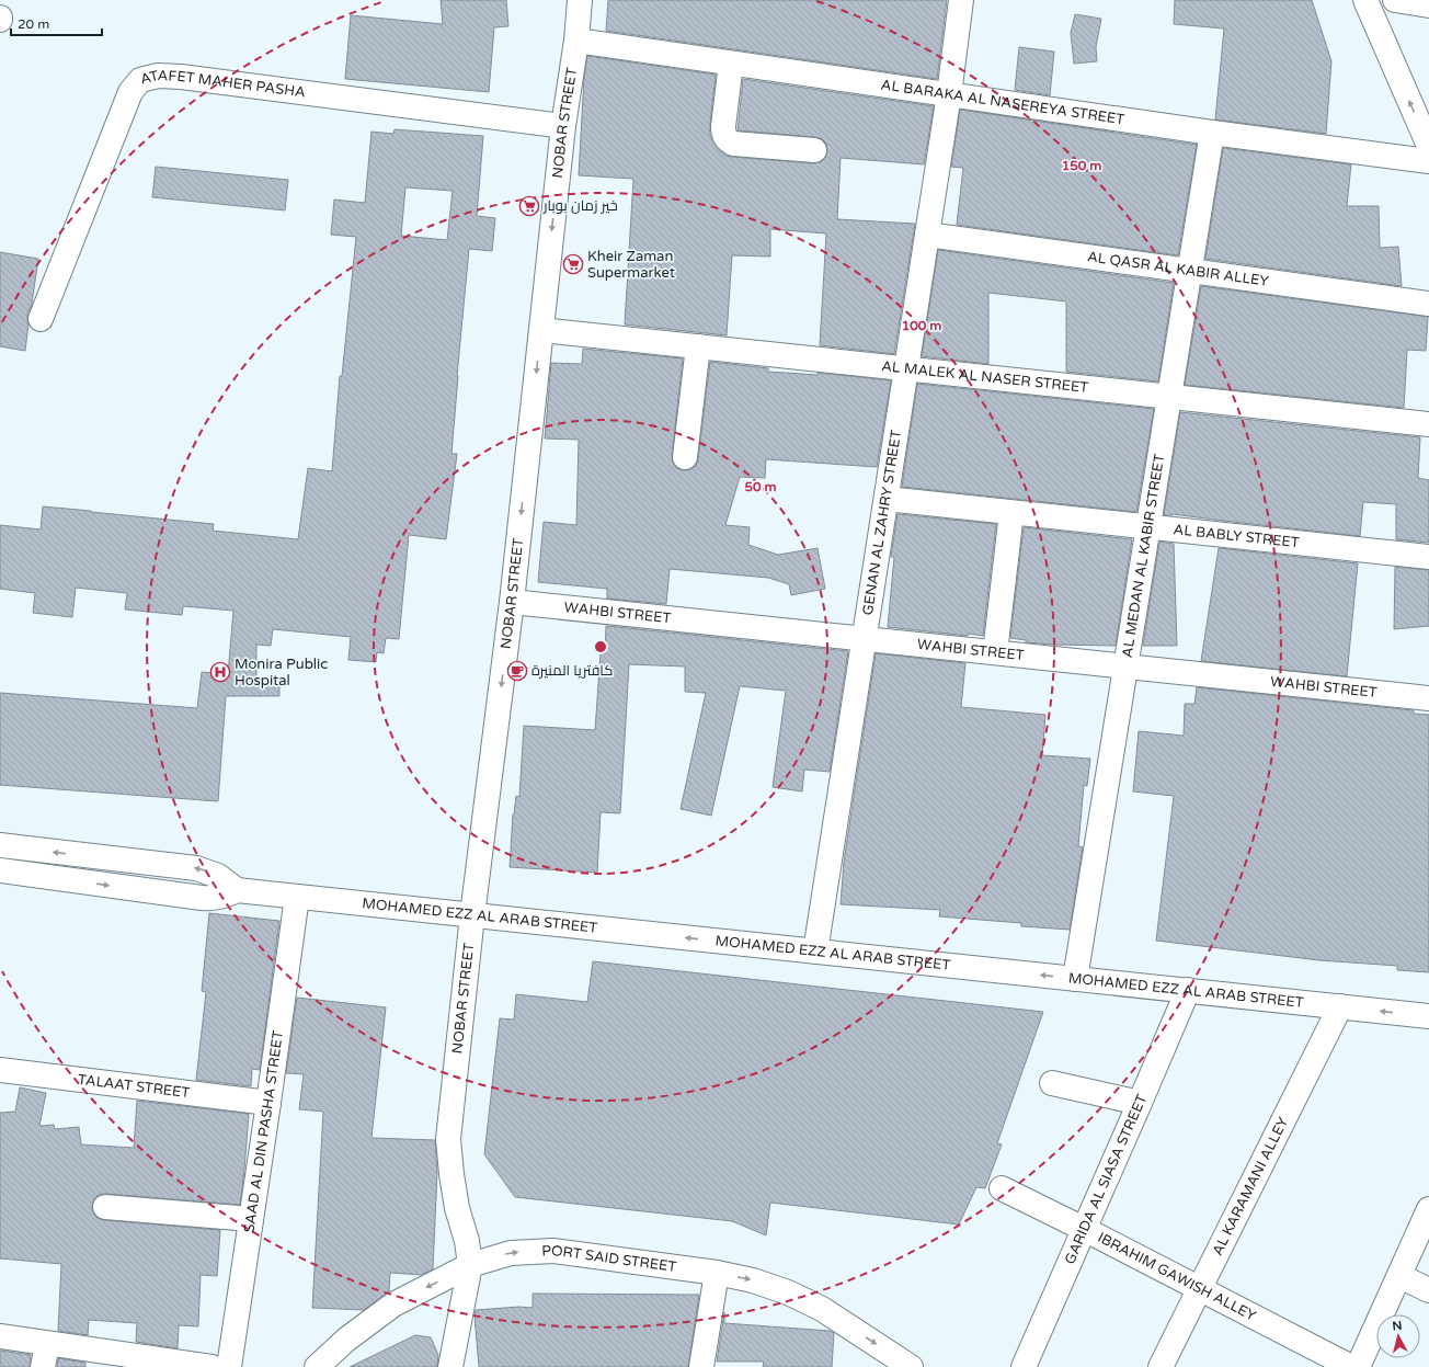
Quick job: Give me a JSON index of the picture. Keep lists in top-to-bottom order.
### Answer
{
  "streets": {
    "street": [
      "ATAFET MAHER PASHA",
      "AL BARAKA AL NASEREYA STREET",
      "NOBAR STREET",
      "AL QASR AL KABIR ALLEY",
      "AL MALEK AL NASER STREET",
      "GENAN AL ZAHRY STREET",
      "AL BABLY STREET",
      "AL MEDAN AL KABIR STREET",
      "WAHBI STREET",
      "MOHAMED EZZ AL ARAB STREET",
      "TALAAT STREET",
      "SAAD AL DIN PASHA STREET",
      "GARIDA AL SIASA STREET",
      "AL KARAMANI ALLEY",
      "PORT SAID STREET",
      "IBRAHIM GAWISH ALLEY"
    ]
  },
  "crossings": [
    ["ATAFET MAHER PASHA", "NOBAR STREET"],
    ["AL BARAKA AL NASEREYA STREET", "NOBAR STREET"],
    ["AL BARAKA AL NASEREYA STREET", "GENAN AL ZAHRY STREET"],
    ["AL BARAKA AL NASEREYA STREET", "AL MEDAN AL KABIR STREET"],
    ["NOBAR STREET", "AL MALEK AL NASER STREET"],
    ["NOBAR STREET", "WAHBI STREET"],
    ["NOBAR STREET", "MOHAMED EZZ AL ARAB STREET"],
    ["NOBAR STREET", "PORT SAID STREET"],
    ["AL QASR AL KABIR ALLEY", "GENAN AL ZAHRY STREET"],
    ["AL QASR AL KABIR ALLEY", "AL MEDAN AL KABIR STREET"],
    ["AL MALEK AL NASER STREET", "GENAN AL ZAHRY STREET"],
    ["AL MALEK AL NASER STREET", "AL MEDAN AL KABIR STREET"],
    ["GENAN AL ZAHRY STREET", "AL BABLY STREET"],
    ["GENAN AL ZAHRY STREET", "WAHBI STREET"],
    ["GENAN AL ZAHRY STREET", "MOHAMED EZZ AL ARAB STREET"],
    ["AL BABLY STREET", "AL MEDAN AL KABIR STREET"],
    ["AL MEDAN AL KABIR STREET", "WAHBI STREET"],
    ["AL MEDAN AL KABIR STREET", "MOHAMED EZZ AL ARAB STREET"],
    ["MOHAMED EZZ AL ARAB STREET", "SAAD AL DIN PASHA STREET"],
    ["MOHAMED EZZ AL ARAB STREET", "GARIDA AL SIASA STREET"],
    ["MOHAMED EZZ AL ARAB STREET", "AL KARAMANI ALLEY"],
    ["TALAAT STREET", "SAAD AL DIN PASHA STREET"],
    ["GARIDA AL SIASA STREET", "IBRAHIM GAWISH ALLEY"],
    ["AL KARAMANI ALLEY", "IBRAHIM GAWISH ALLEY"]
  ],
  "one_way": ["NOBAR STREET"],
  "places": {
    "supermarket": ["خير زمان بوبار", "Kheir Zaman Supermarket"],
    "cafe": ["كافتريا المنيرة"],
    "hospital": ["Monira Public Hospital"]
  },
  "scale_bar": "20 m",
  "north": "top",
  "rings": ["150 m", "100 m", "50 m"]
}
